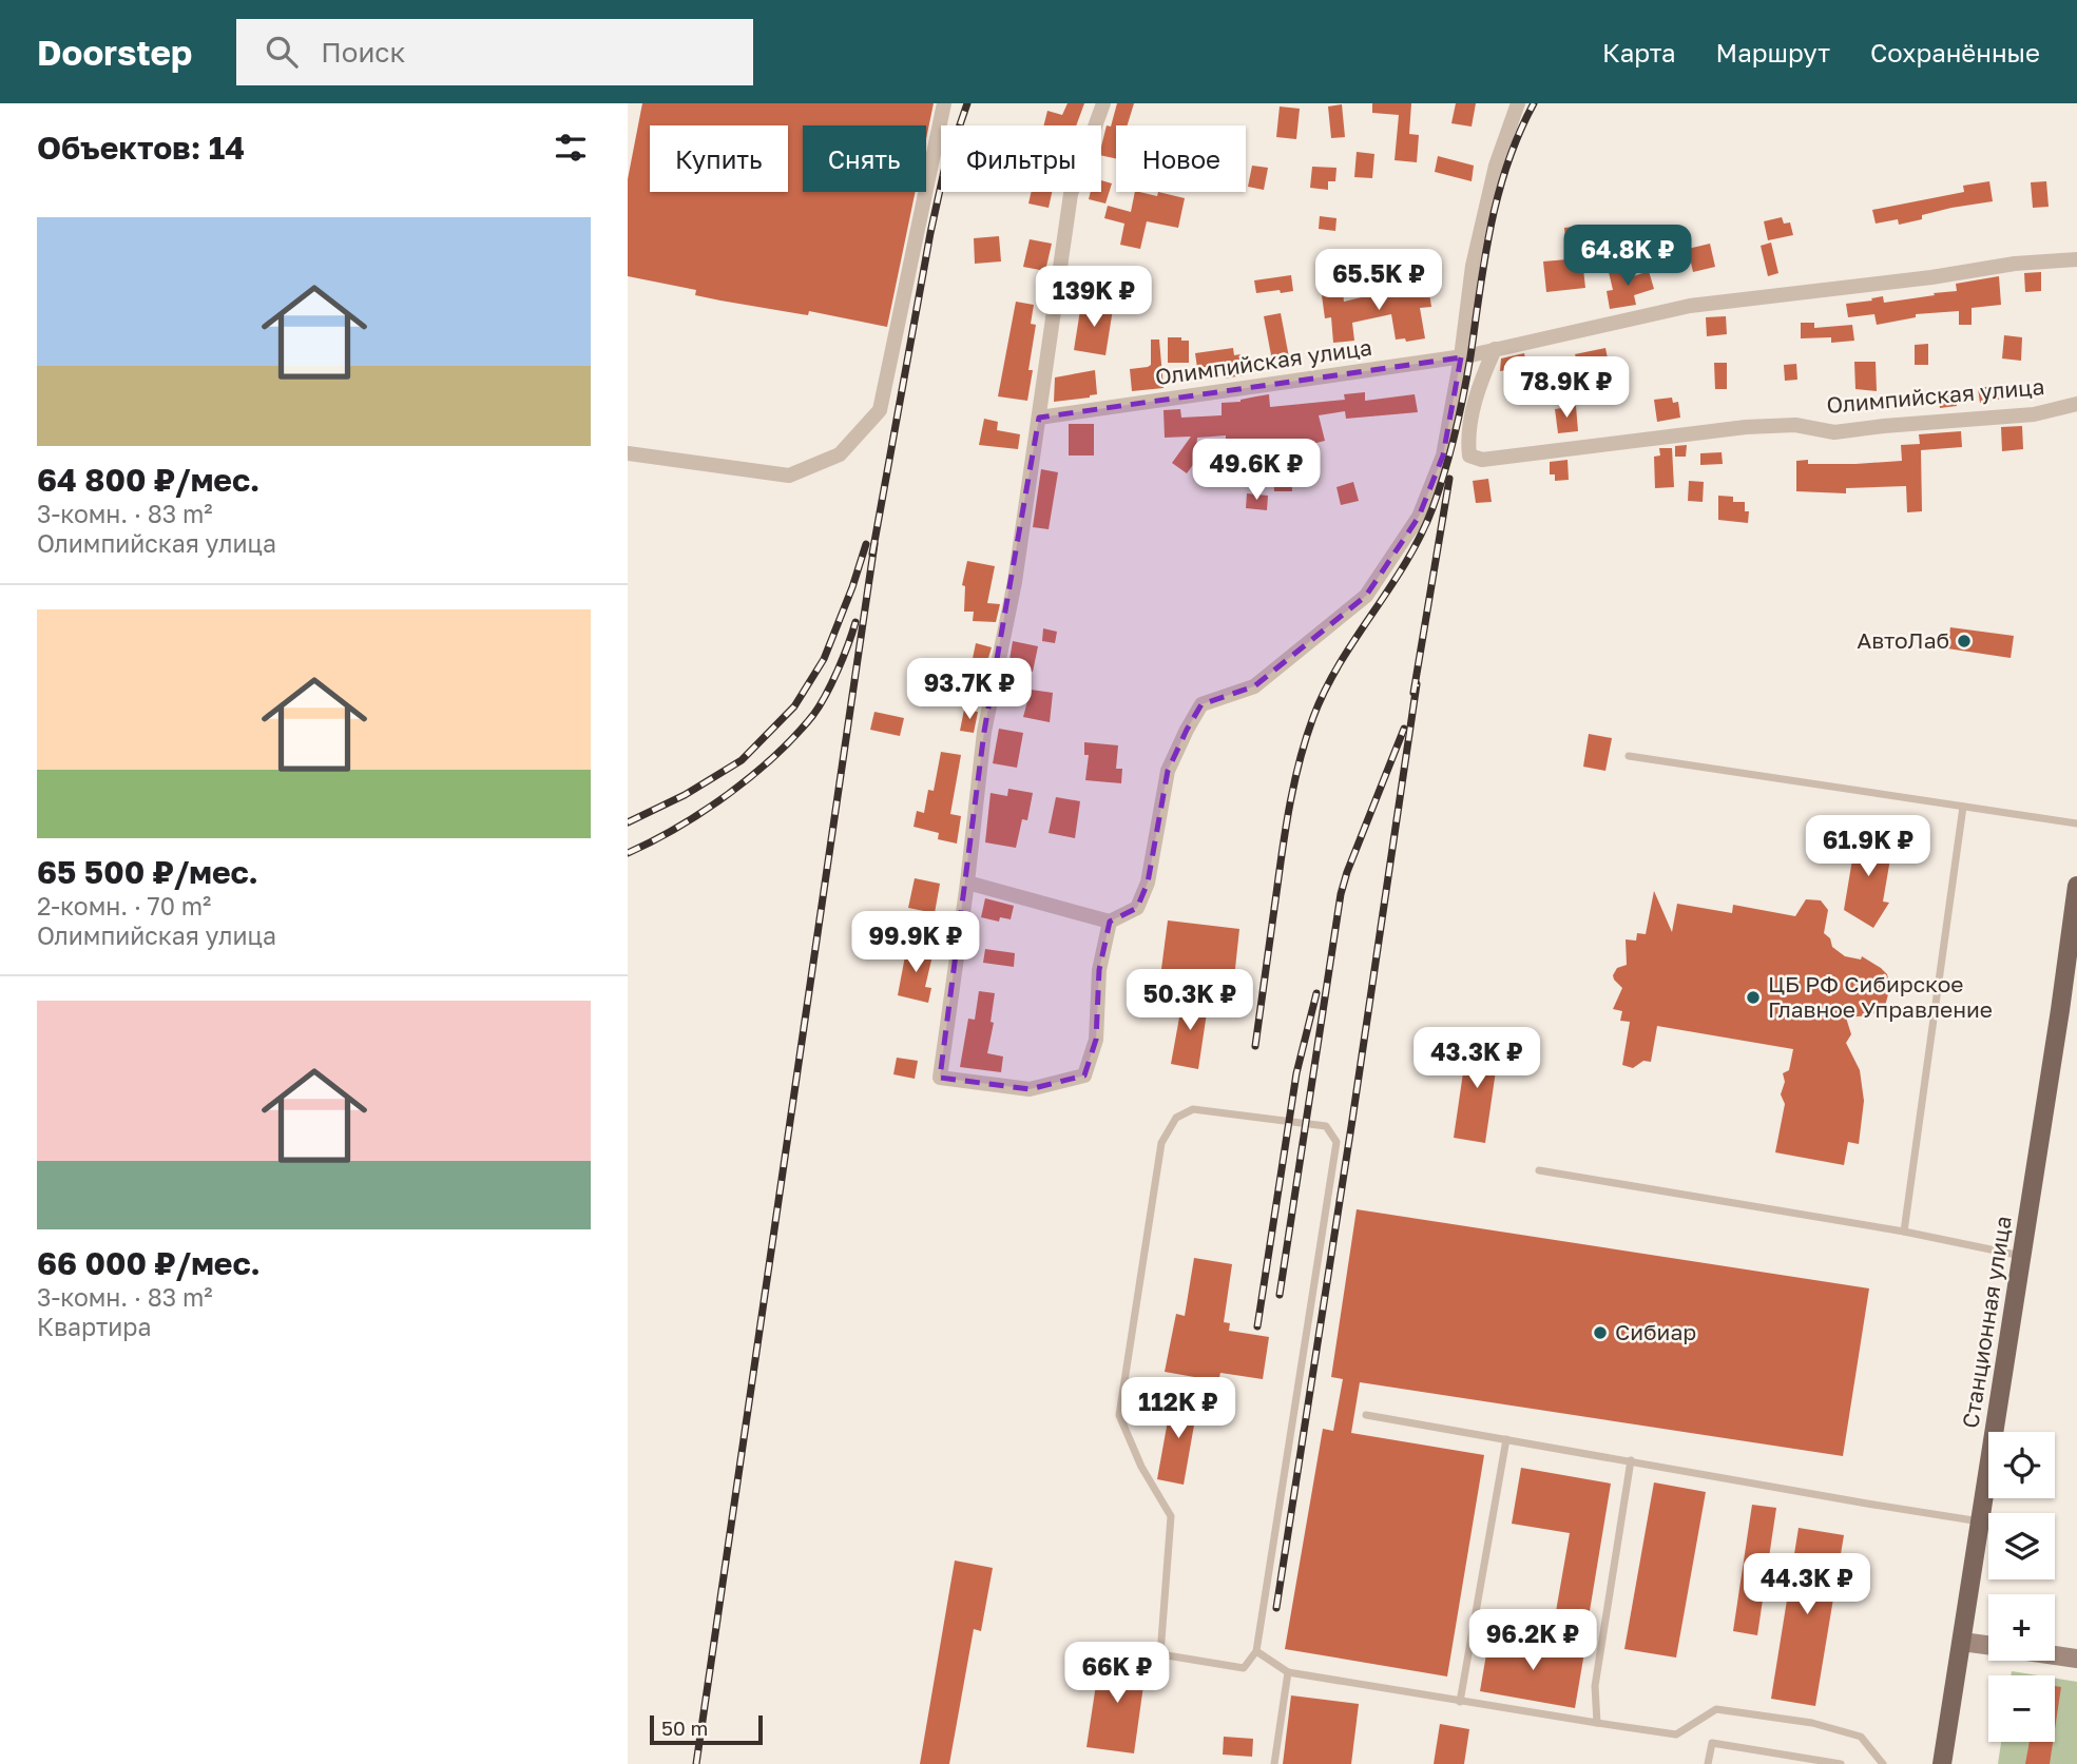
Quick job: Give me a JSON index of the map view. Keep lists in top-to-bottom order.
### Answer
{
  "streets": {
    "main road": ["Станционная улица"],
    "street": ["Олимпийская улица"]
  },
  "places": ["АвтоЛаб", "ЦБ РФ Сибирское Главное Управление", "Сибиар"],
  "scale_bar": "50 m",
  "page": {
    "header": "Doorstep",
    "search": "Поиск",
    "nav": ["Карта", "Маршрут", "Сохранённые"],
    "heading": "Объектов: 14",
    "chip": [
      "Купить",
      "Снять",
      "Фильтры",
      "Новое"
    ],
    "list": [
      {
        "name": "64 800 ₽/мес.",
        "note": "3-комн. · 83 m² · Олимпийская улица"
      },
      {
        "name": "65 500 ₽/мес.",
        "note": "2-комн. · 70 m² · Олимпийская улица"
      },
      {
        "name": "66 000 ₽/мес.",
        "note": "3-комн. · 83 m² · Квартира"
      }
    ],
    "price": [
      "64.8K ₽",
      "65.5K ₽",
      "139K ₽",
      "78.9K ₽",
      "49.6K ₽",
      "93.7K ₽",
      "61.9K ₽",
      "99.9K ₽",
      "50.3K ₽",
      "43.3K ₽",
      "112K ₽",
      "44.3K ₽",
      "96.2K ₽",
      "66K ₽"
    ],
    "map_buttons": ["+", "−"],
    "scale": "50 m"
  }
}
